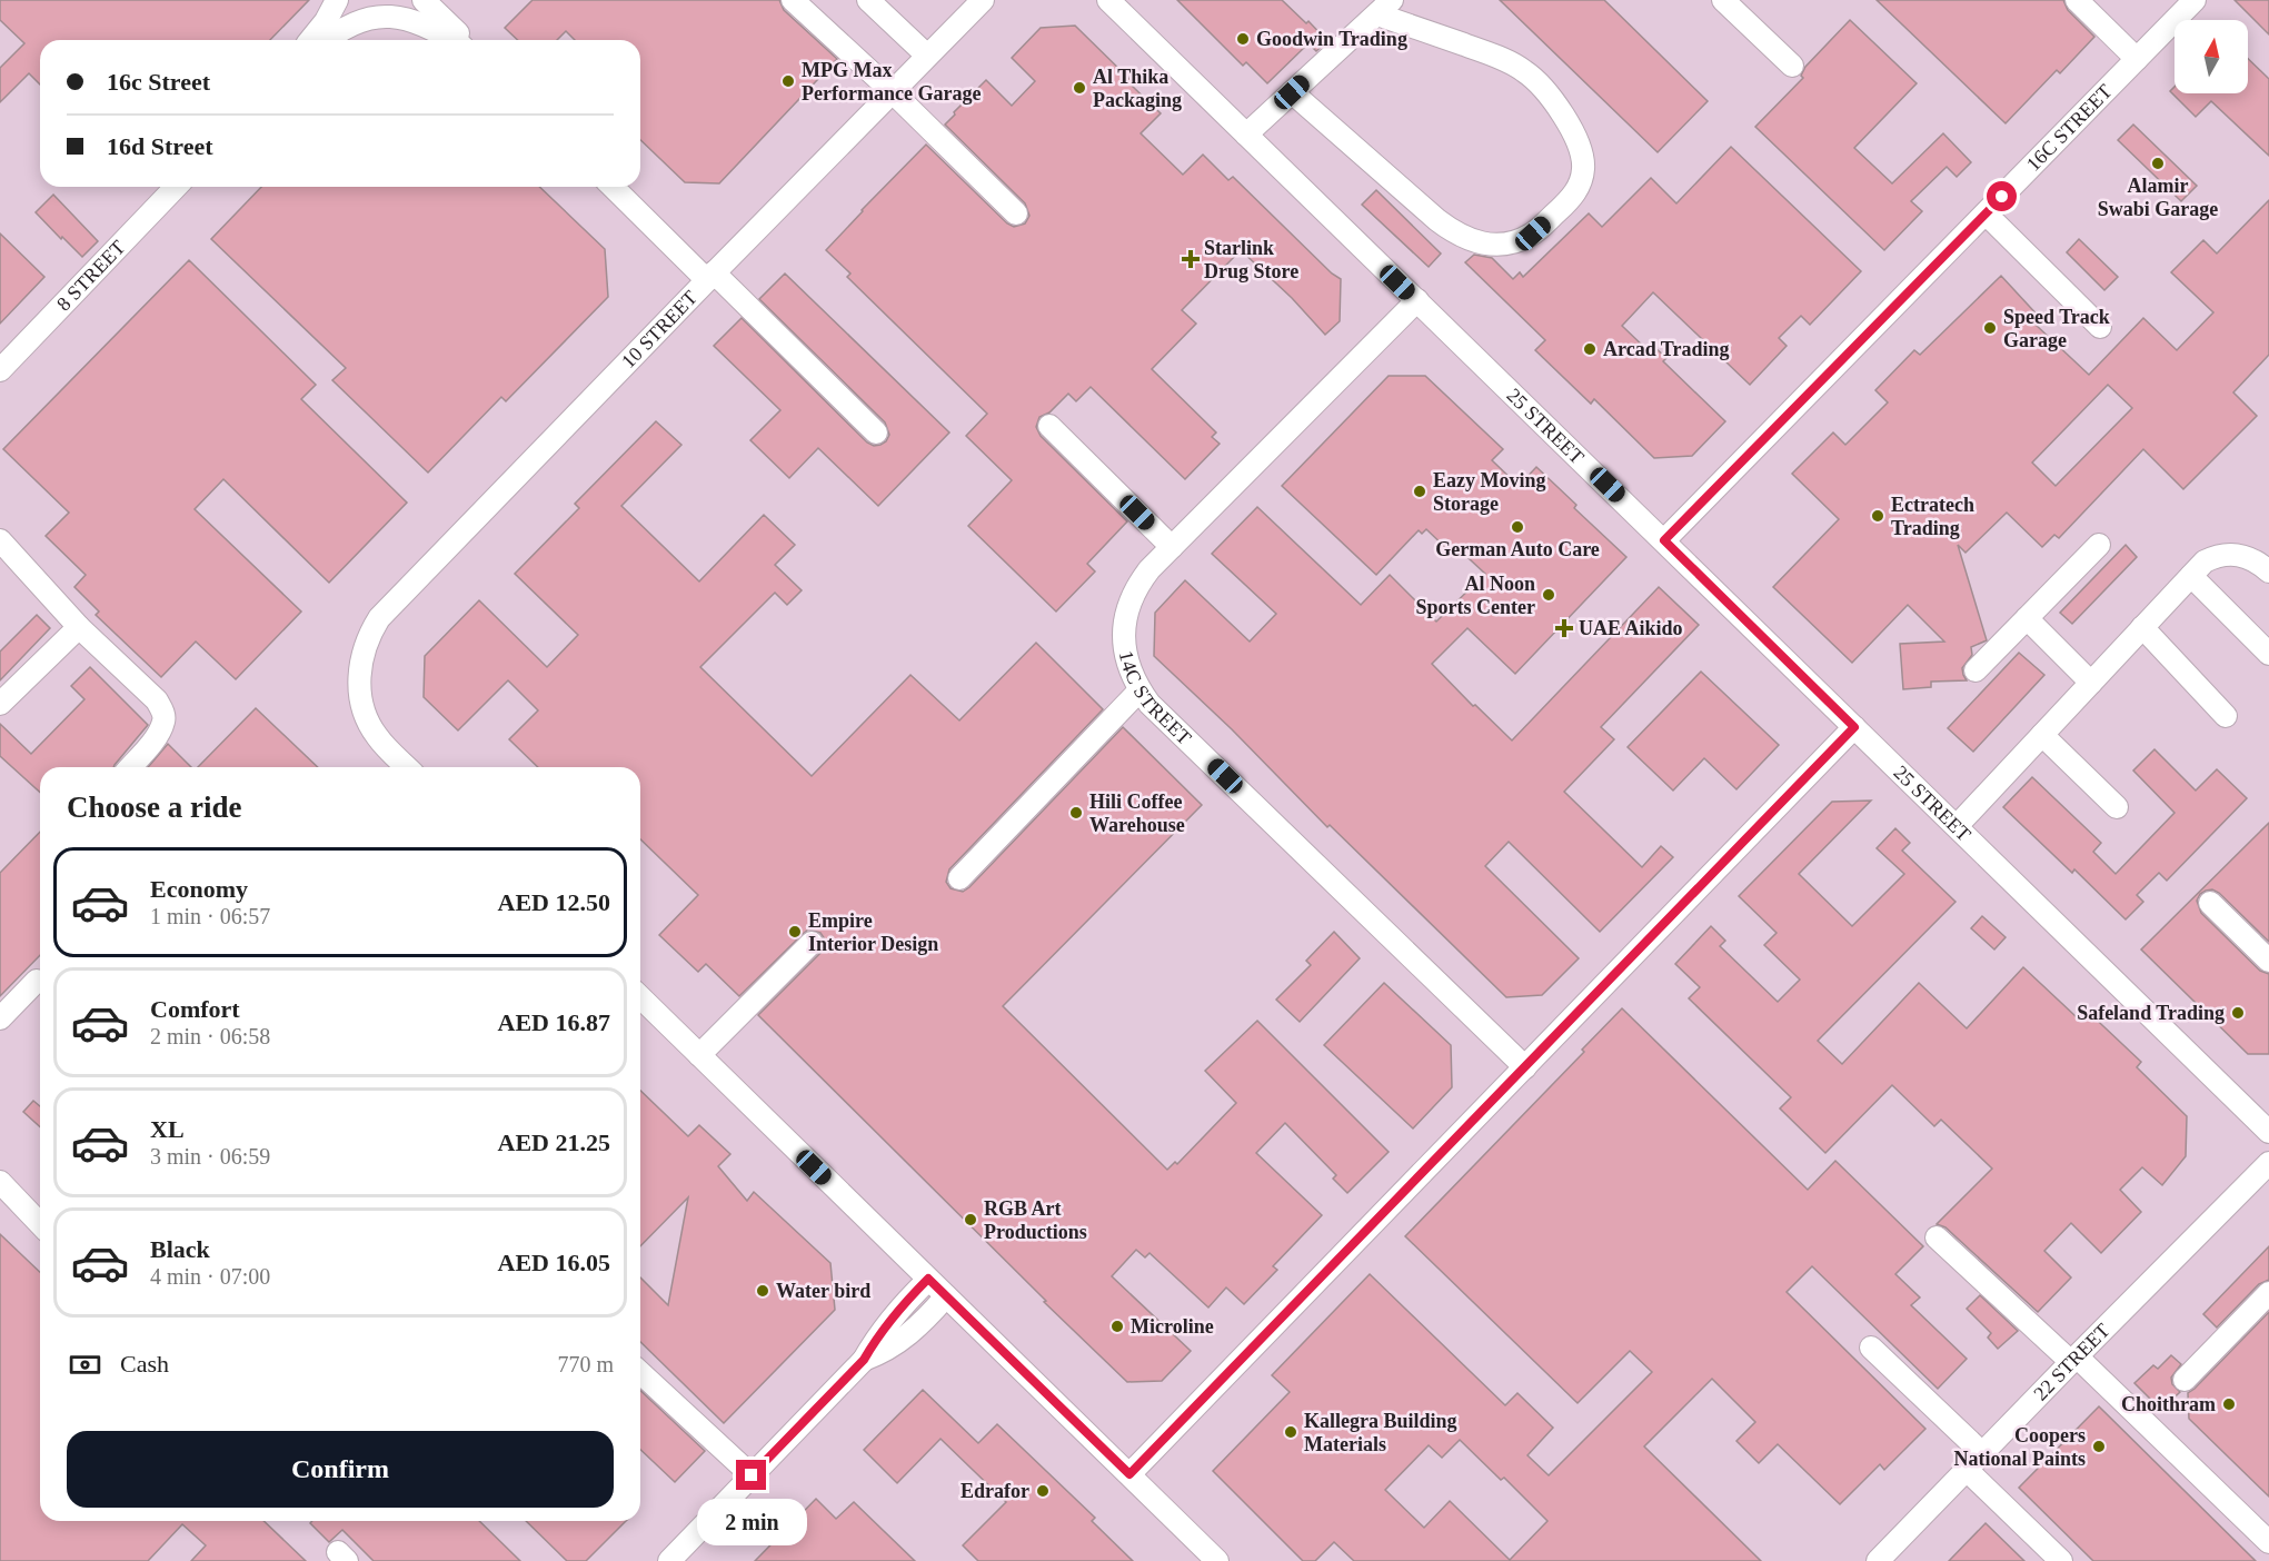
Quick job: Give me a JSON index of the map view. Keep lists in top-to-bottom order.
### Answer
{
  "streets": {
    "street": [
      "16C STREET",
      "8 STREET",
      "10 STREET",
      "25 STREET",
      "14C STREET",
      "22 STREET"
    ]
  },
  "crossings": [
    ["16C STREET", "25 STREET"],
    ["25 STREET", "14C STREET"]
  ],
  "places": {
    "other": [
      "Goodwin Trading",
      "MPG Max Performance Garage",
      "Al Thika Packaging",
      "Alamir Swabi Garage",
      "Speed Track Garage",
      "Arcad Trading",
      "Eazy Moving Storage",
      "Ectratech Trading",
      "German Auto Care",
      "Al Noon Sports Center",
      "Hili Coffee Warehouse",
      "Empire Interior Design",
      "Safeland Trading",
      "RGB Art Productions",
      "Water bird",
      "Microline",
      "Choithram",
      "Kallegra Building Materials",
      "Coopers National Paints",
      "Edrafor"
    ],
    "health": ["Starlink Drug Store", "UAE Aikido"]
  },
  "north": "top",
  "page": {
    "banner": ["16c Street", "16d Street"],
    "heading": "Choose a ride",
    "list": [
      {
        "name": "Economy",
        "note": "1 min · 06:57",
        "value": "AED 12.50"
      },
      {
        "name": "Comfort",
        "note": "2 min · 06:58",
        "value": "AED 16.87"
      },
      {
        "name": "XL",
        "note": "3 min · 06:59",
        "value": "AED 21.25"
      },
      {
        "name": "Black",
        "note": "4 min · 07:00",
        "value": "AED 16.05"
      }
    ],
    "pay": ["Cash", "770 m"],
    "buttons": "Confirm",
    "bubble": "2 min"
  }
}
